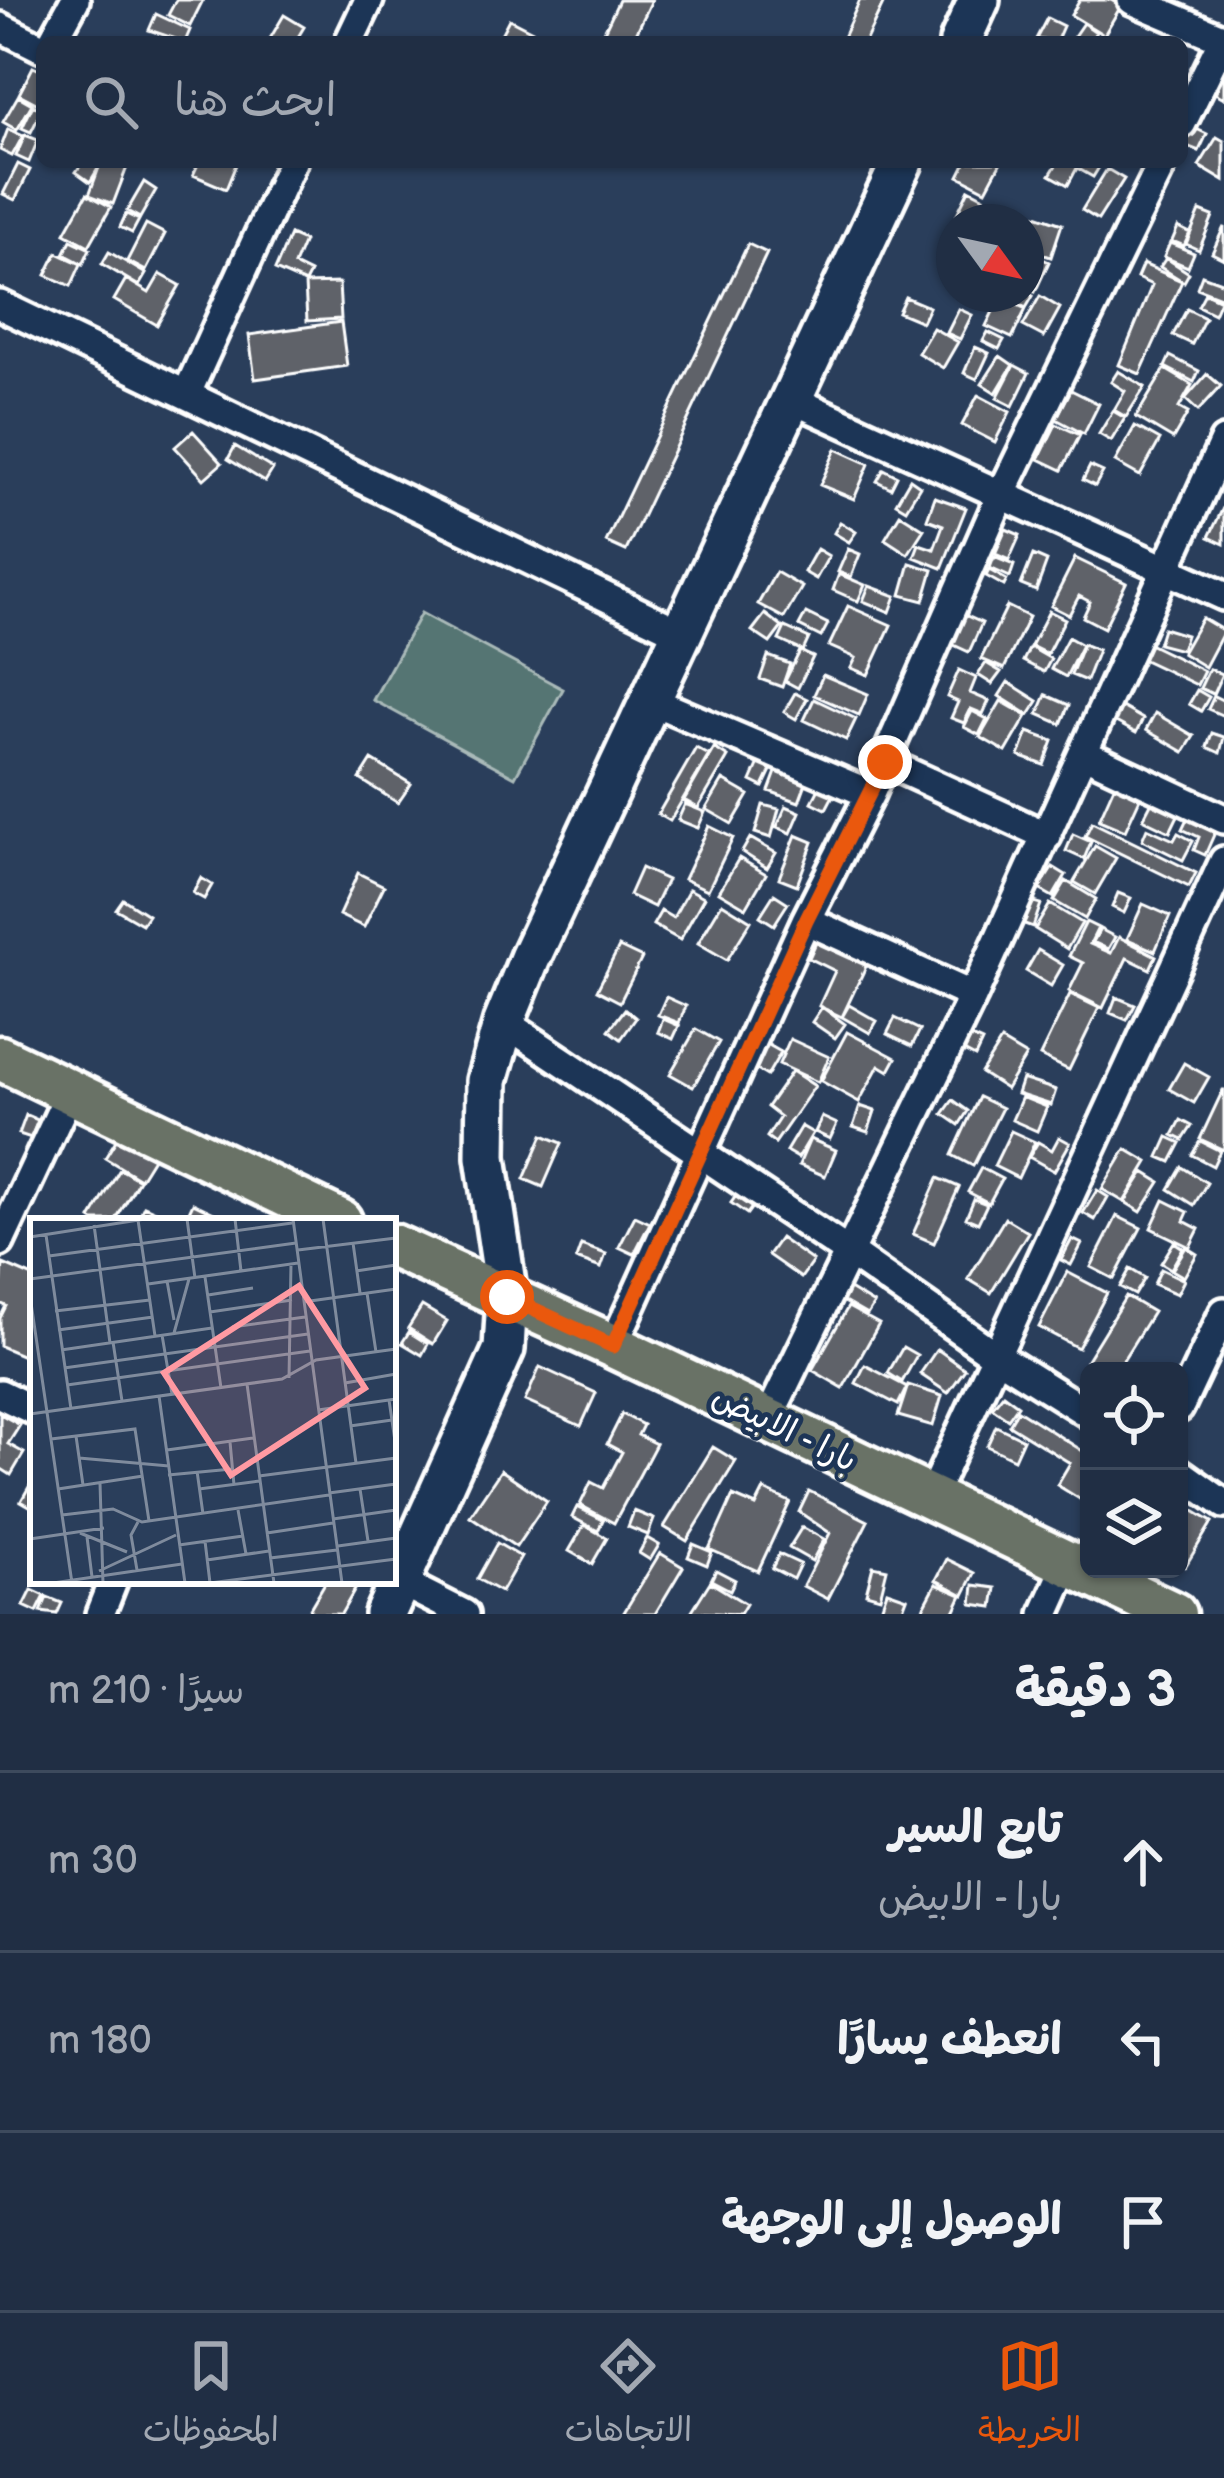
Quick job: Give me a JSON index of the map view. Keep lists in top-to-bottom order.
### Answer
{
  "streets": {
    "main road": ["بارا - الابيض"]
  },
  "north": "bottom right",
  "page": {
    "search": "ابحث هنا",
    "heading": ["3 دقيقة", "سيرًا · 210 m"],
    "list": [
      ["تابع السير", "بارا - الابيض", "30 m"],
      ["انعطف يسارًا", "180 m"],
      "الوصول إلى الوجهة"
    ],
    "nav": ["الخريطة", "الاتجاهات", "المحفوظات"]
  }
}
